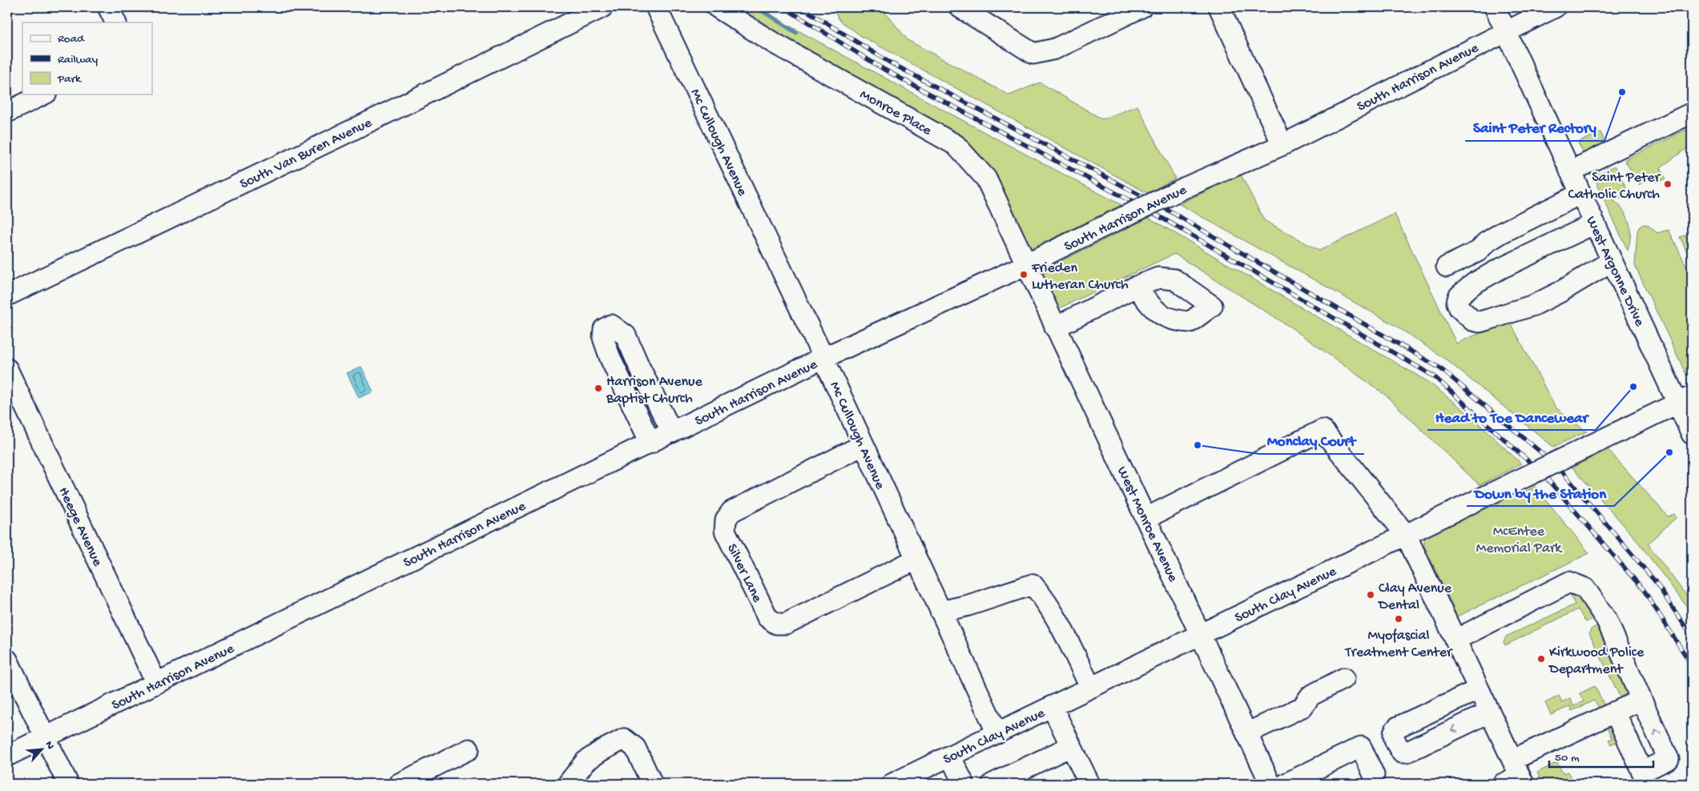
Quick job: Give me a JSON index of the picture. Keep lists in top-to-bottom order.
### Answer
{
  "streets": {
    "street": [
      "South Harrison Avenue",
      "Monroe Place",
      "Mc Cullough Avenue",
      "South Van Buren Avenue",
      "West Argonne Drive",
      "West Monroe Avenue",
      "Heege Avenue",
      "Silver Lane",
      "South Clay Avenue"
    ]
  },
  "crossings": [
    ["South Harrison Avenue", "Monroe Place"],
    ["South Harrison Avenue", "Mc Cullough Avenue"],
    ["South Harrison Avenue", "West Argonne Drive"],
    ["South Harrison Avenue", "West Monroe Avenue"],
    ["South Harrison Avenue", "Heege Avenue"],
    ["Monroe Place", "West Monroe Avenue"],
    ["Mc Cullough Avenue", "Silver Lane"],
    ["Mc Cullough Avenue", "South Clay Avenue"],
    ["West Argonne Drive", "South Clay Avenue"],
    ["West Monroe Avenue", "South Clay Avenue"]
  ],
  "parks": ["McEntee Memorial Park"],
  "places": [
    "Saint Peter Rectory",
    "Saint Peter Catholic Church",
    "Frieden Lutheran Church",
    "Head to Toe Dancewear",
    "Harrison Avenue Baptist Church",
    "Monclay Court",
    "Down by the Station",
    "Clay Avenue Dental",
    "Myofascial Treatment Center",
    "Kirkwood Police Department"
  ],
  "legend": ["Road", "Railway", "Park"],
  "scale_bar": "50 m",
  "north": "top right"
}
